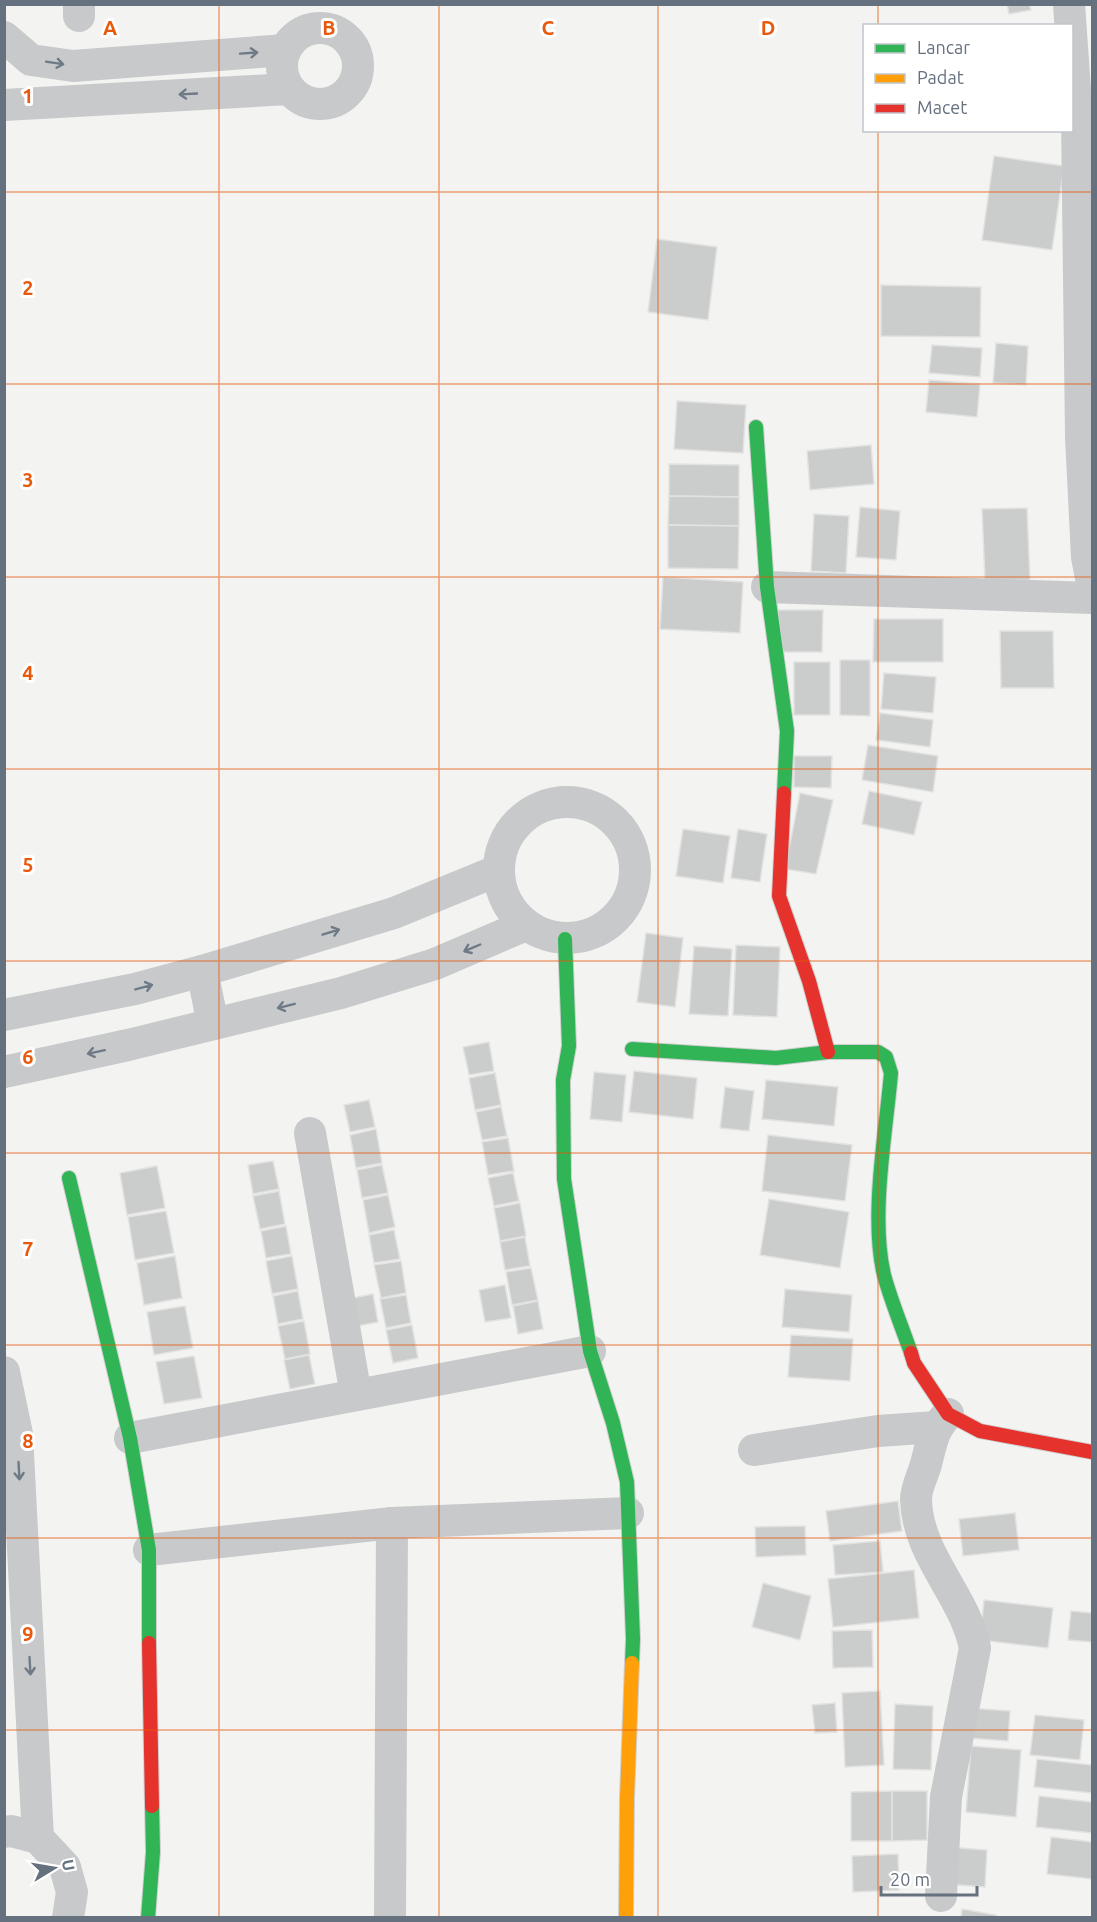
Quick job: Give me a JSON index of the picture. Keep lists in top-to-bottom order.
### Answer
{
  "legend": ["Lancar", "Padat", "Macet"],
  "scale_bar": "20 m",
  "north": "right",
  "grid": {
    "columns": [
      "A",
      "B",
      "C",
      "D"
    ],
    "rows": [
      "1",
      "2",
      "3",
      "4",
      "5",
      "6",
      "7",
      "8",
      "9"
    ]
  }
}
